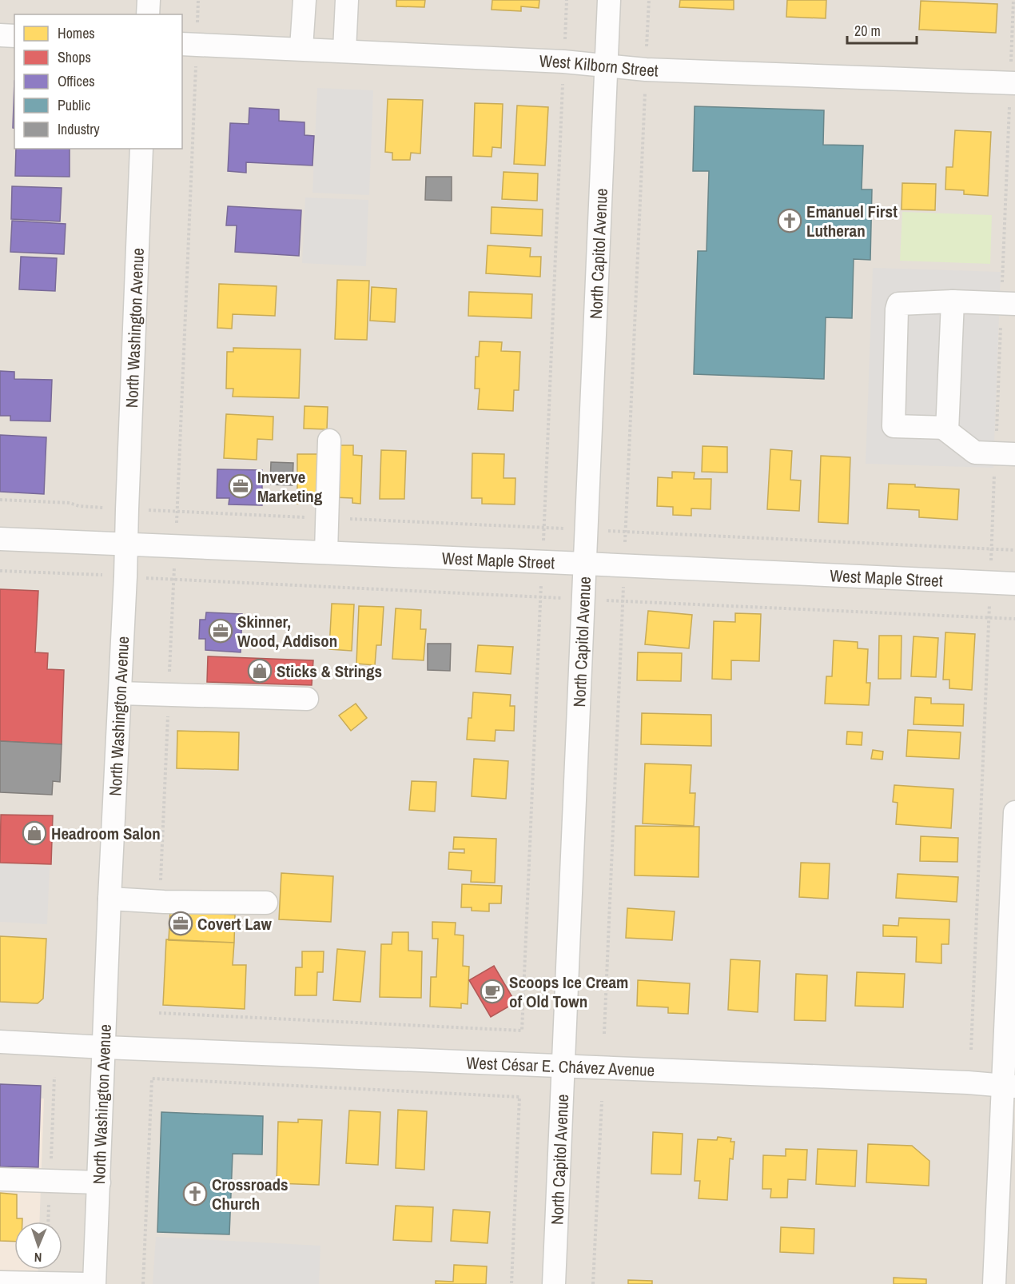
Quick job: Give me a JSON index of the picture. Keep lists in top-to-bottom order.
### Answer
{
  "streets": {
    "street": [
      "West Kilborn Street",
      "North Capitol Avenue",
      "North Washington Avenue",
      "West Maple Street",
      "West César E. Chávez Avenue"
    ]
  },
  "crossings": [
    ["West Kilborn Street", "North Capitol Avenue"],
    ["North Capitol Avenue", "West Maple Street"],
    ["North Capitol Avenue", "West César E. Chávez Avenue"],
    ["North Washington Avenue", "West Maple Street"],
    ["North Washington Avenue", "West César E. Chávez Avenue"]
  ],
  "places": {
    "church": ["Emanuel First Lutheran", "Crossroads Church"],
    "office": ["Inverve Marketing", "Skinner, Wood, Addison", "Covert Law"],
    "shop": ["Sticks & Strings", "Headroom Salon"],
    "cafe": ["Scoops Ice Cream of Old Town"]
  },
  "legend": [
    "Homes",
    "Shops",
    "Offices",
    "Public",
    "Industry"
  ],
  "scale_bar": "20 m",
  "north": "bottom"
}
